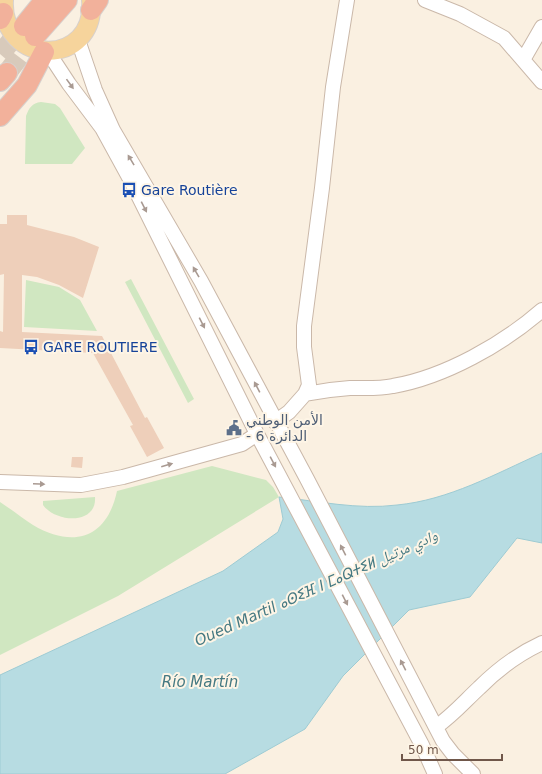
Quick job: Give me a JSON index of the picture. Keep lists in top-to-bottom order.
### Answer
{
  "water": ["Oued Martil ⴰⵙⵉⴼ ⵏ ⵎⴰⵕⵜⵉⵍ وادي مرتيل", "Río Martín"],
  "places": {
    "bus stop": ["Gare Routière", "GARE ROUTIERE"],
    "public building": ["الأمن الوطني - الدائرة 6"]
  },
  "scale_bar": "50 m"
}
